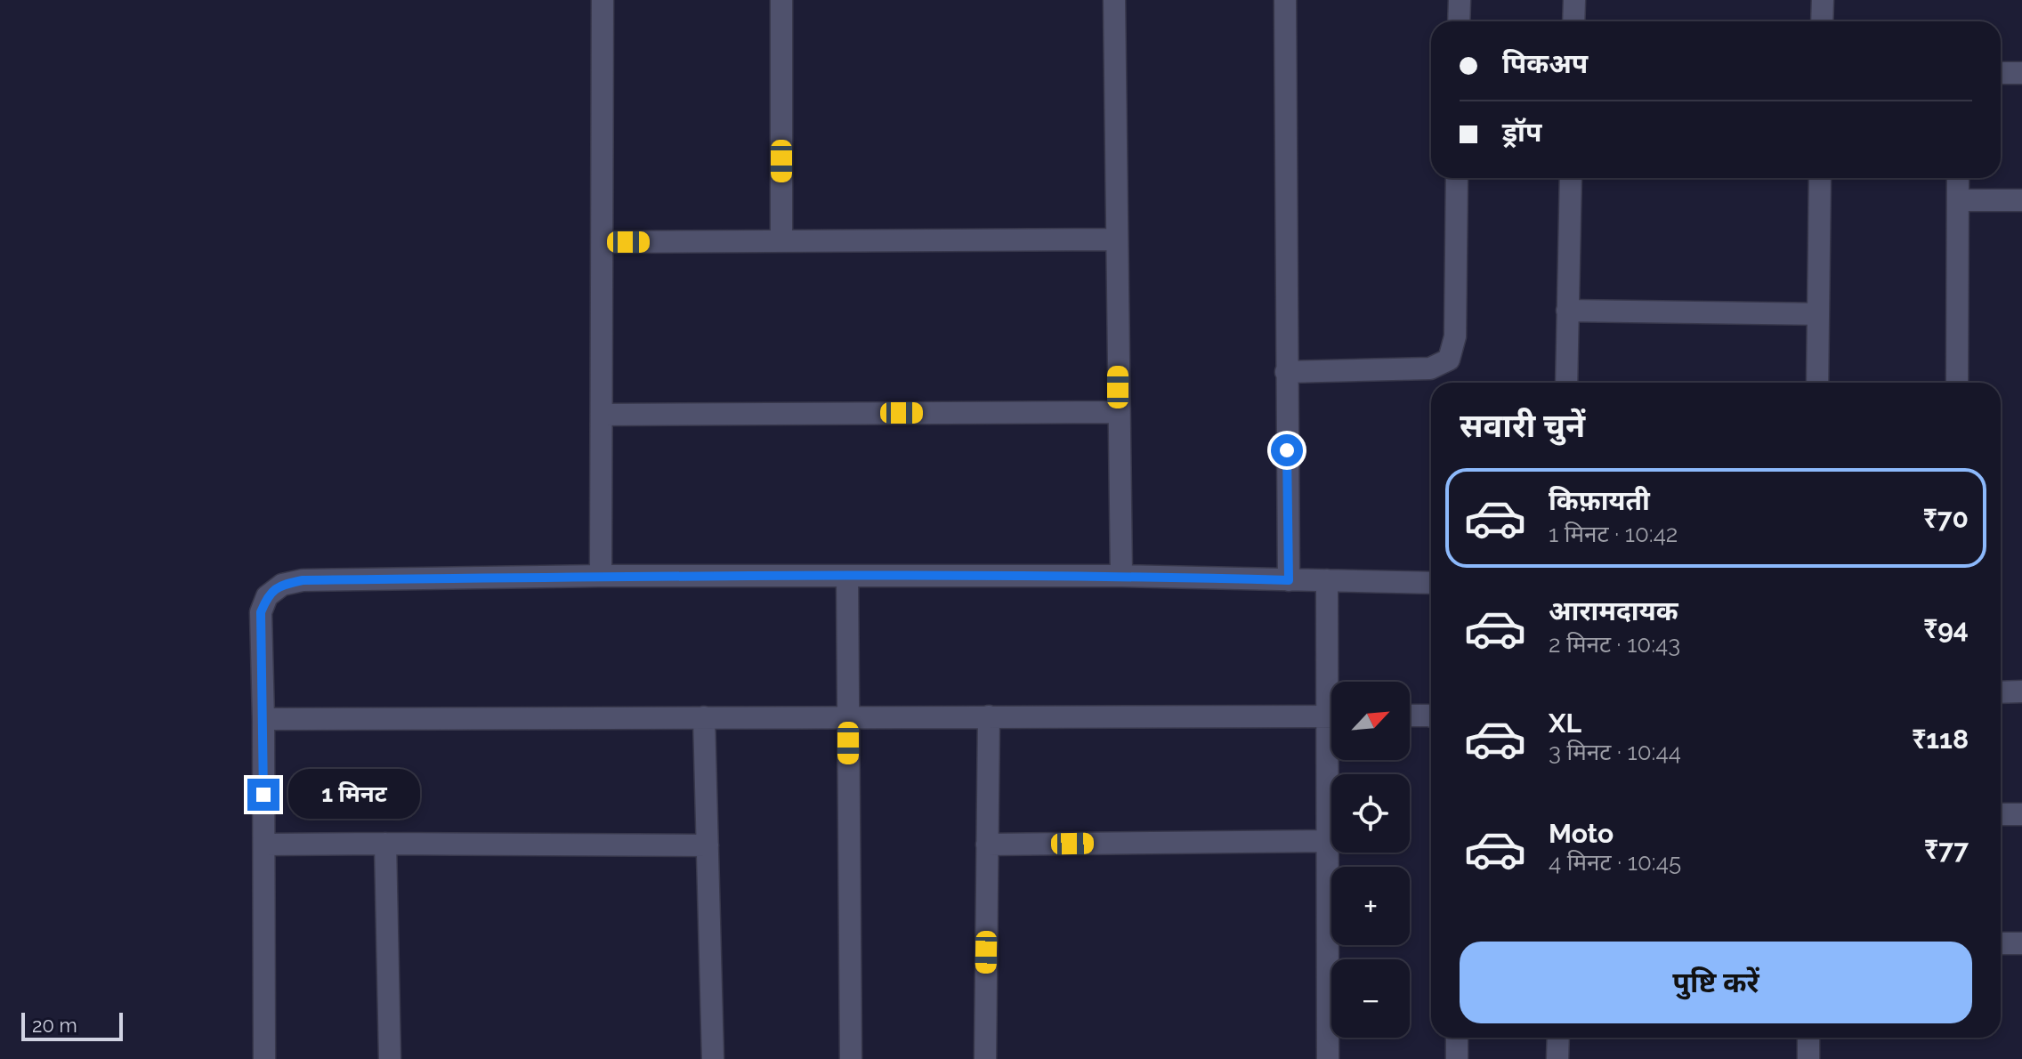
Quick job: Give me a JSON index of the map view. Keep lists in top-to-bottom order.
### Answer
{
  "scale_bar": "20 m",
  "north": "top right",
  "page": {
    "banner": ["पिकअप", "ड्रॉप"],
    "heading": "सवारी चुनें",
    "list": [
      {
        "name": "किफ़ायती",
        "note": "1 मिनट · 10:42",
        "value": "₹70"
      },
      {
        "name": "आरामदायक",
        "note": "2 मिनट · 10:43",
        "value": "₹94"
      },
      {
        "name": "XL",
        "note": "3 मिनट · 10:44",
        "value": "₹118"
      },
      {
        "name": "Moto",
        "note": "4 मिनट · 10:45",
        "value": "₹77"
      }
    ],
    "map_buttons": ["+", "−"],
    "bubble": "1 मिनट",
    "buttons": "पुष्टि करें",
    "scale": "20 m"
  }
}
